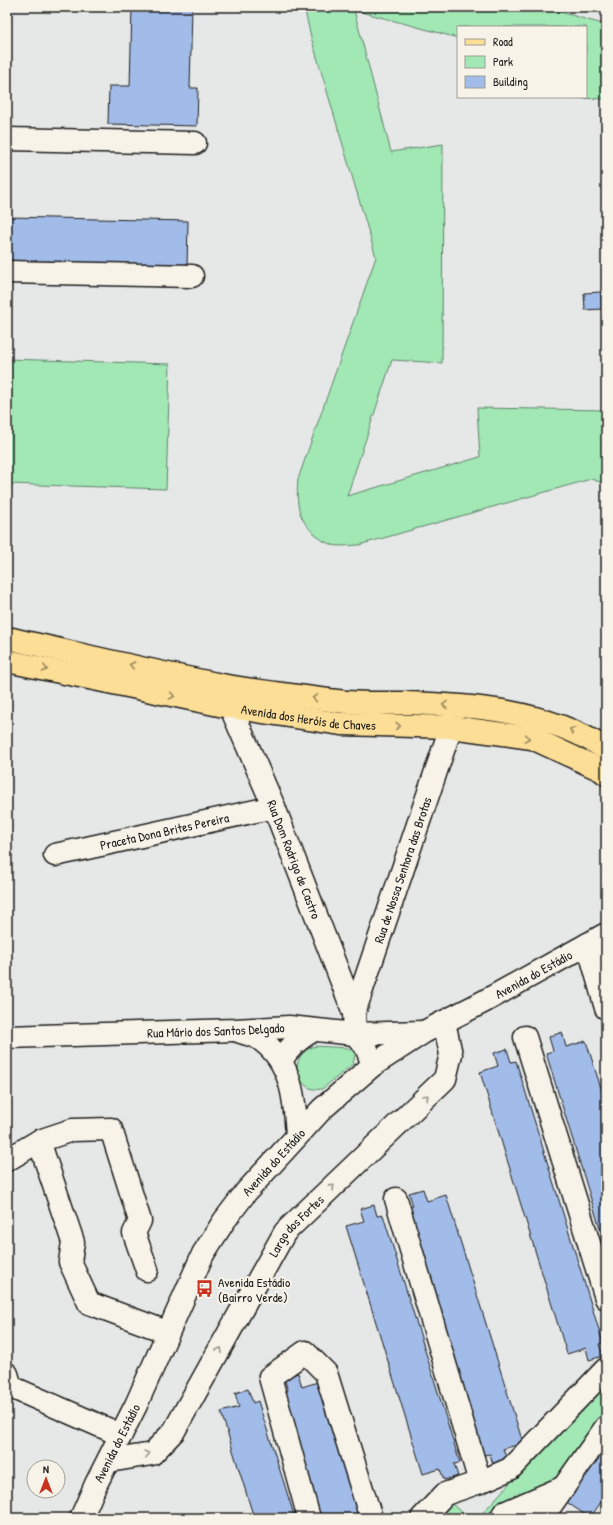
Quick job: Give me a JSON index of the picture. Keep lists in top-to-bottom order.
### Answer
{
  "streets": {
    "main road": ["Avenida dos Heróis de Chaves"],
    "street": [
      "Praceta Dona Brites Pereira",
      "Rua Dom Rodrigo de Castro",
      "Rua de Nossa Senhora das Brotas",
      "Avenida do Estádio",
      "Rua Mário dos Santos Delgado",
      "Largo dos Fortes"
    ]
  },
  "crossings": [
    ["Avenida dos Heróis de Chaves", "Rua Dom Rodrigo de Castro"],
    ["Avenida dos Heróis de Chaves", "Rua de Nossa Senhora das Brotas"],
    ["Praceta Dona Brites Pereira", "Rua Dom Rodrigo de Castro"],
    ["Rua Dom Rodrigo de Castro", "Rua de Nossa Senhora das Brotas"],
    ["Rua Dom Rodrigo de Castro", "Avenida do Estádio"],
    ["Rua Dom Rodrigo de Castro", "Rua Mário dos Santos Delgado"],
    ["Rua de Nossa Senhora das Brotas", "Avenida do Estádio"],
    ["Rua de Nossa Senhora das Brotas", "Rua Mário dos Santos Delgado"],
    ["Avenida do Estádio", "Rua Mário dos Santos Delgado"],
    ["Avenida do Estádio", "Largo dos Fortes"]
  ],
  "one_way": ["Largo dos Fortes"],
  "places": {
    "bus stop": ["Avenida Estádio (Bairro Verde)"]
  },
  "legend": ["Road", "Park", "Building"],
  "north": "top"
}
